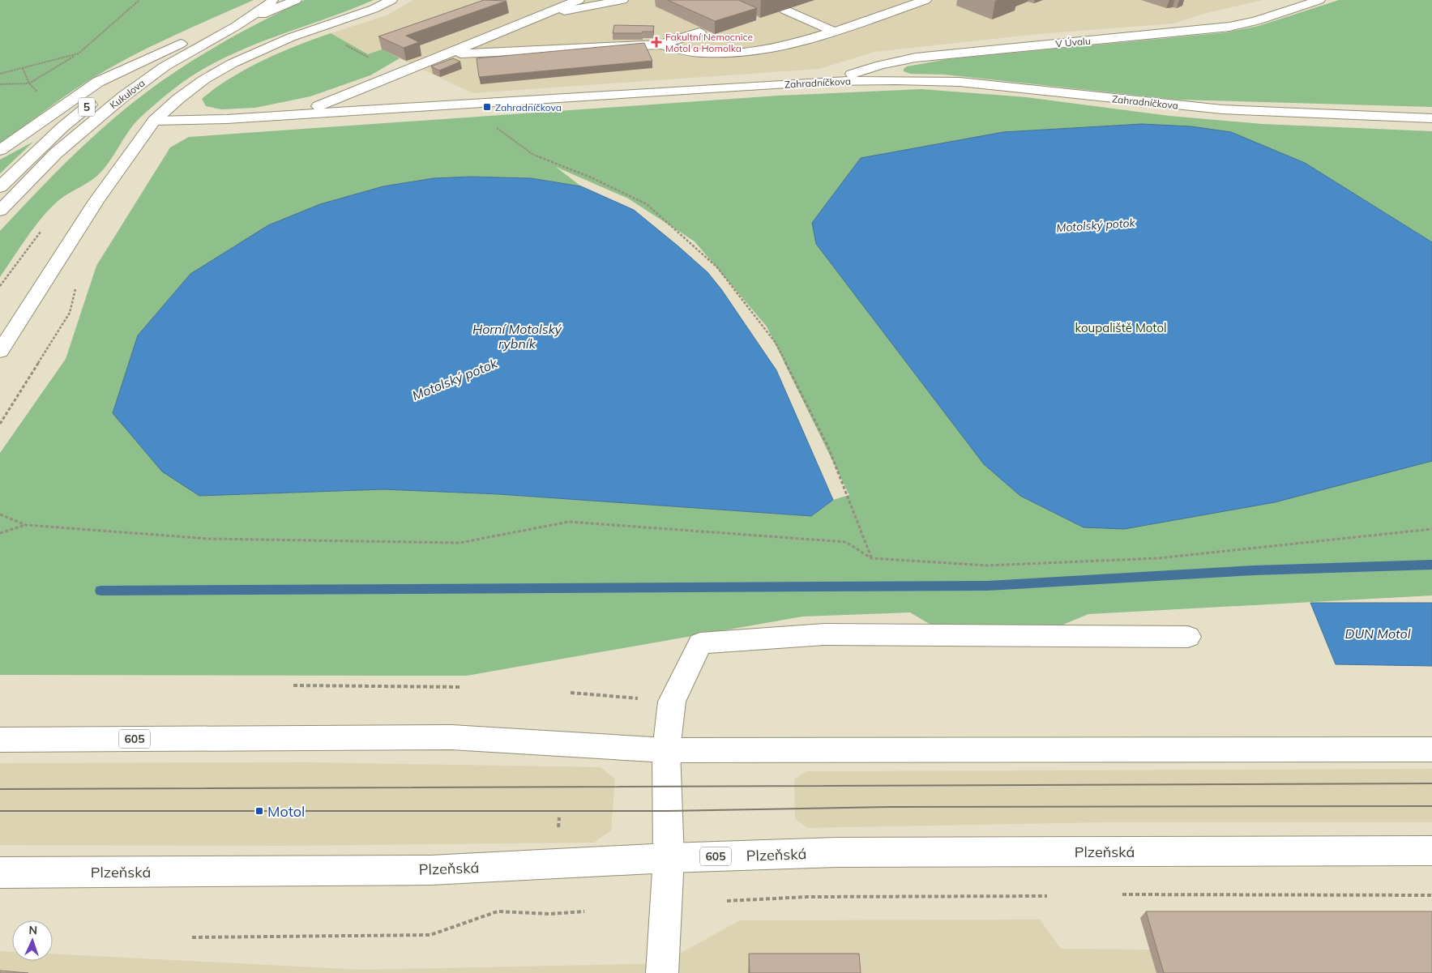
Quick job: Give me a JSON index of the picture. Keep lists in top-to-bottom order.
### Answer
{
  "streets": {
    "main road": [
      "V Úvalu",
      "Zahradníčkova",
      "Kukulova",
      "5",
      "605",
      "Plzeňská"
    ]
  },
  "crossings": [
    ["V Úvalu", "Zahradníčkova"]
  ],
  "water": ["Motolský potok", "Horní Motolský rybník", "DUN Motol"],
  "parks": ["koupaliště Motol"],
  "places": {
    "health": ["Fakultní Nemocnice Motol a Homolka"],
    "transit": ["Zahradníčkova", "Motol"]
  },
  "north": "top"
}
